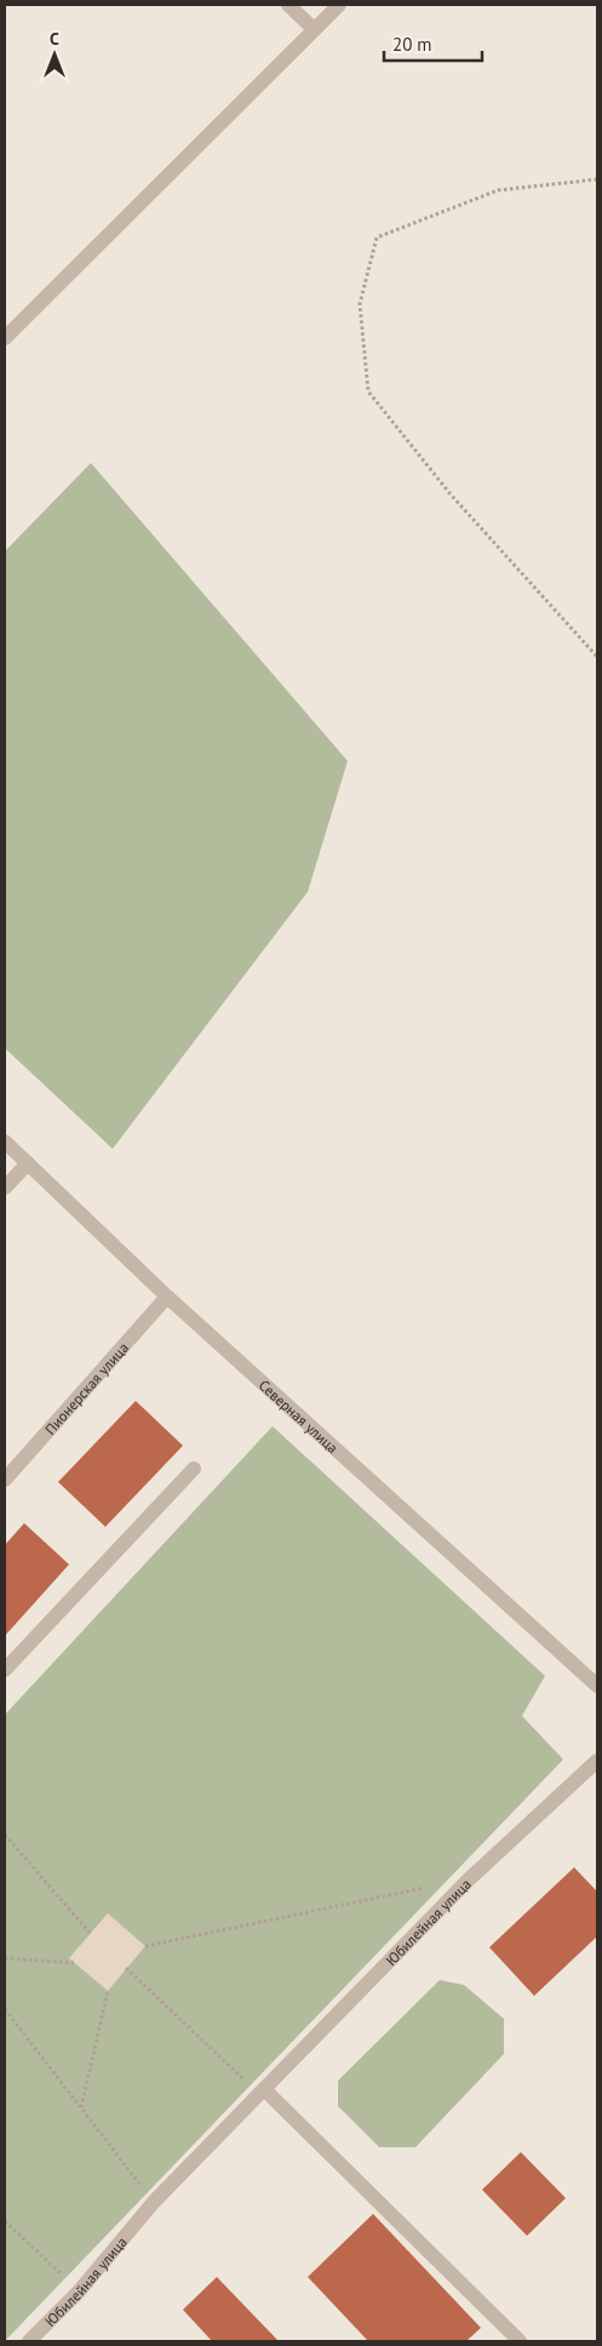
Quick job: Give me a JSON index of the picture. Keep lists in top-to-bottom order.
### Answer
{
  "streets": {
    "street": ["Пионерская улица", "Северная улица", "Юбилейная улица"]
  },
  "crossings": [
    ["Пионерская улица", "Северная улица"]
  ],
  "scale_bar": "20 m",
  "north": "top"
}
